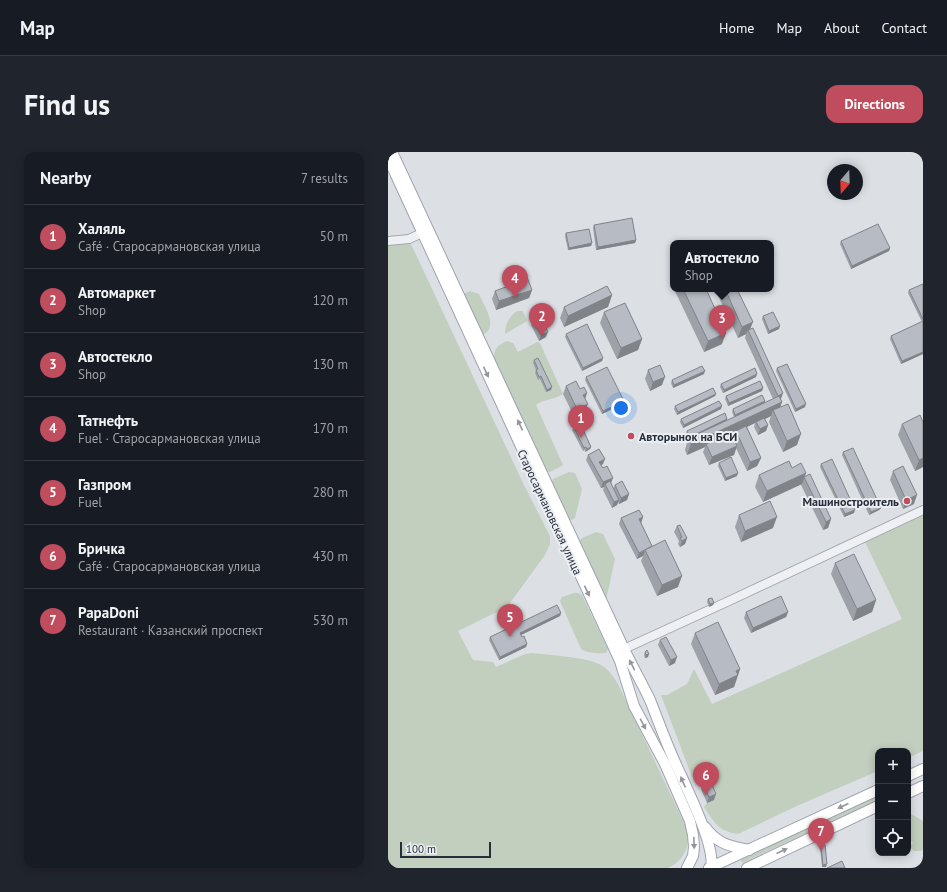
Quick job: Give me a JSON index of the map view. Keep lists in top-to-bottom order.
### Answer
{
  "streets": {
    "main road": ["Старосармановская улица"]
  },
  "places": ["Авторынок на БСИ", "Машиностроитель"],
  "scale_bar": "100 m",
  "north": "bottom",
  "page": {
    "header": "Map",
    "nav": [
      "Home",
      "Map",
      "About",
      "Contact"
    ],
    "buttons": "Directions",
    "title": "Find us",
    "heading": ["Nearby", "7 results"],
    "list": [
      {
        "mark": "1",
        "name": "Халяль",
        "note": "Café · Старосармановская улица",
        "value": "50 m"
      },
      {
        "mark": "2",
        "name": "Автомаркет",
        "note": "Shop",
        "value": "120 m"
      },
      {
        "mark": "3",
        "name": "Автостекло",
        "note": "Shop",
        "value": "130 m"
      },
      {
        "mark": "4",
        "name": "Татнефть",
        "note": "Fuel · Старосармановская улица",
        "value": "170 m"
      },
      {
        "mark": "5",
        "name": "Газпром",
        "note": "Fuel",
        "value": "280 m"
      },
      {
        "mark": "6",
        "name": "Бричка",
        "note": "Café · Старосармановская улица",
        "value": "430 m"
      },
      {
        "mark": "7",
        "name": "PapaDoni",
        "note": "Restaurant · Казанский проспект",
        "value": "530 m"
      }
    ],
    "popup": ["Автостекло", "Shop"],
    "pins": [
      "4",
      "2",
      "3",
      "1",
      "5",
      "6",
      "7"
    ],
    "map_buttons": ["+", "−"],
    "scale": "100 m"
  }
}
